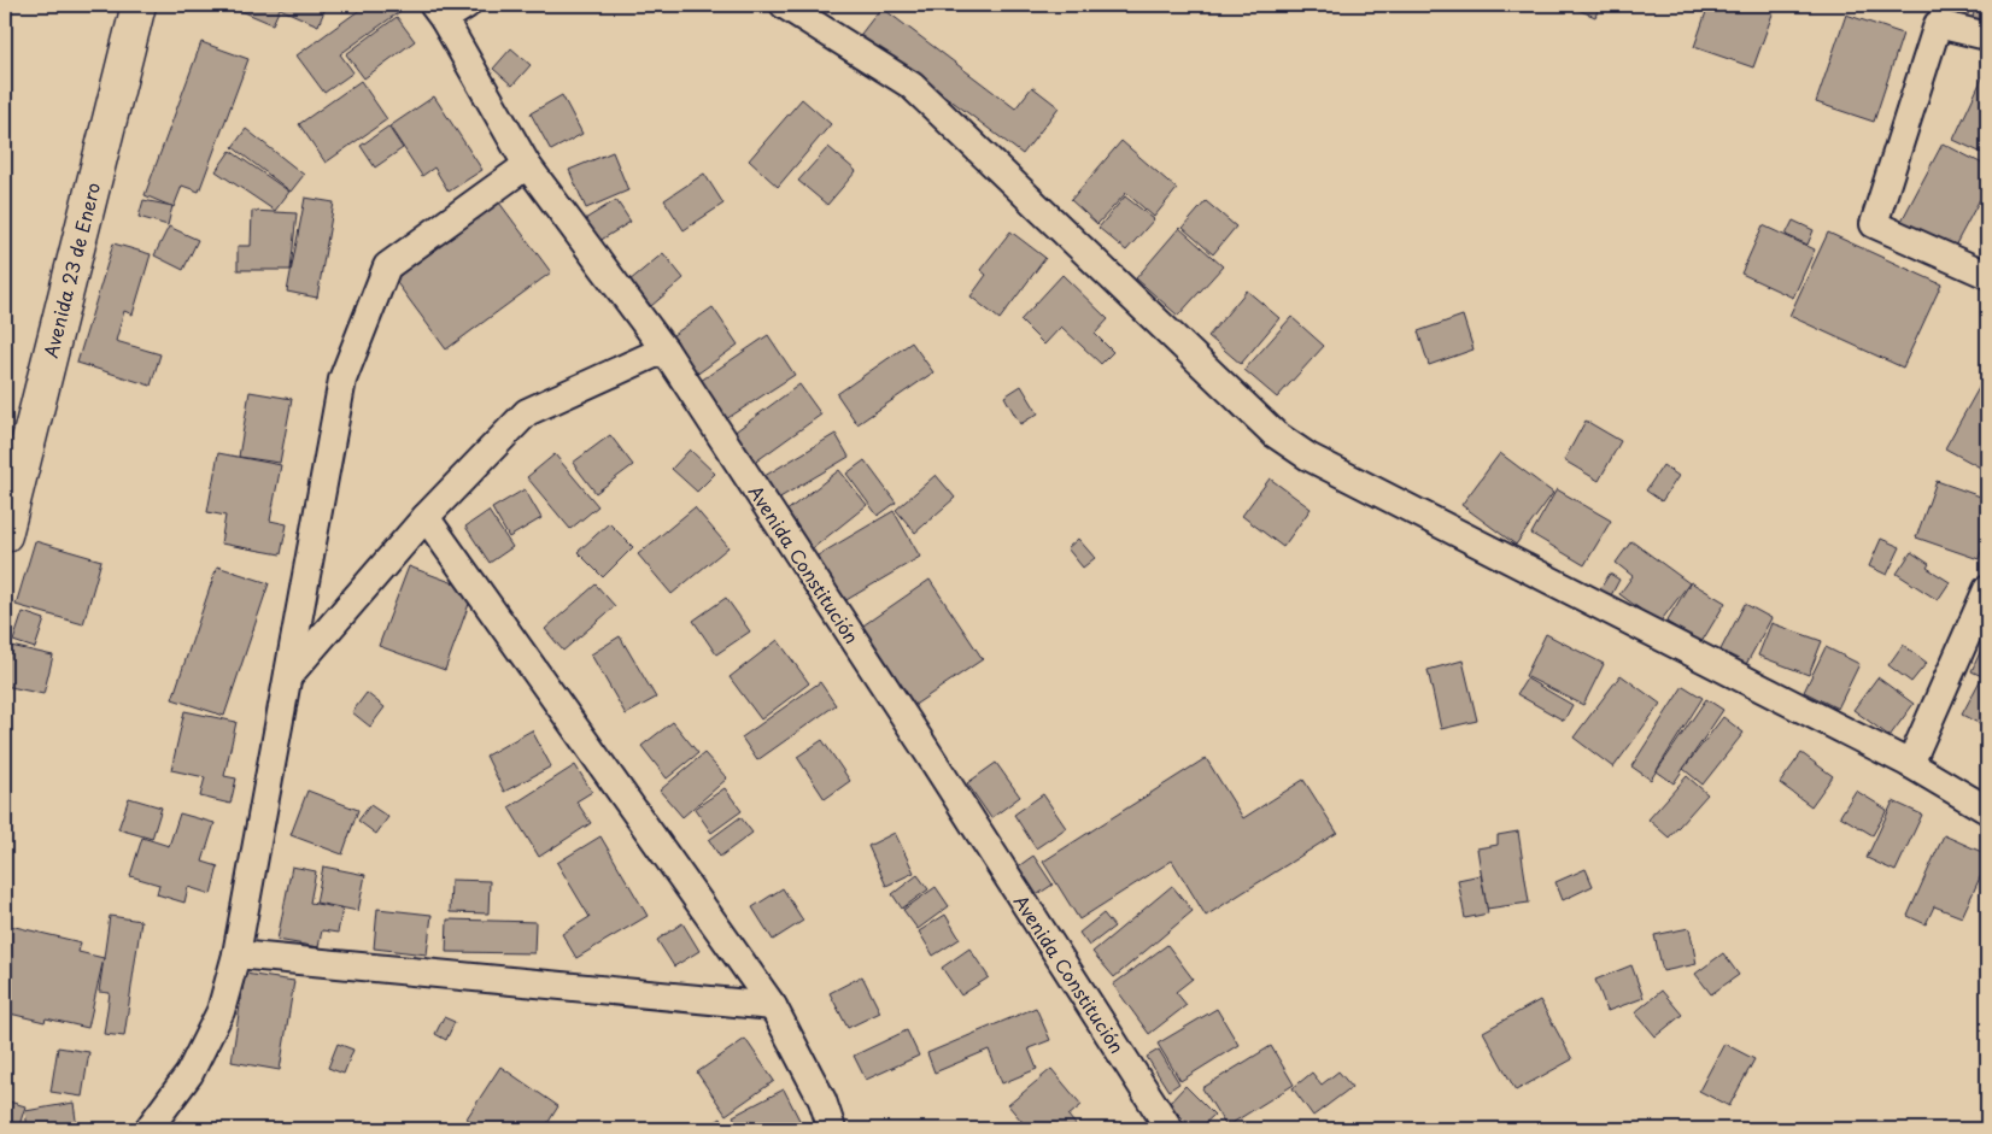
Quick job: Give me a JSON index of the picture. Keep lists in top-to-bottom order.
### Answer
{
  "streets": {
    "main road": ["Avenida 23 de Enero"],
    "street": ["Avenida Constitución"]
  }
}
